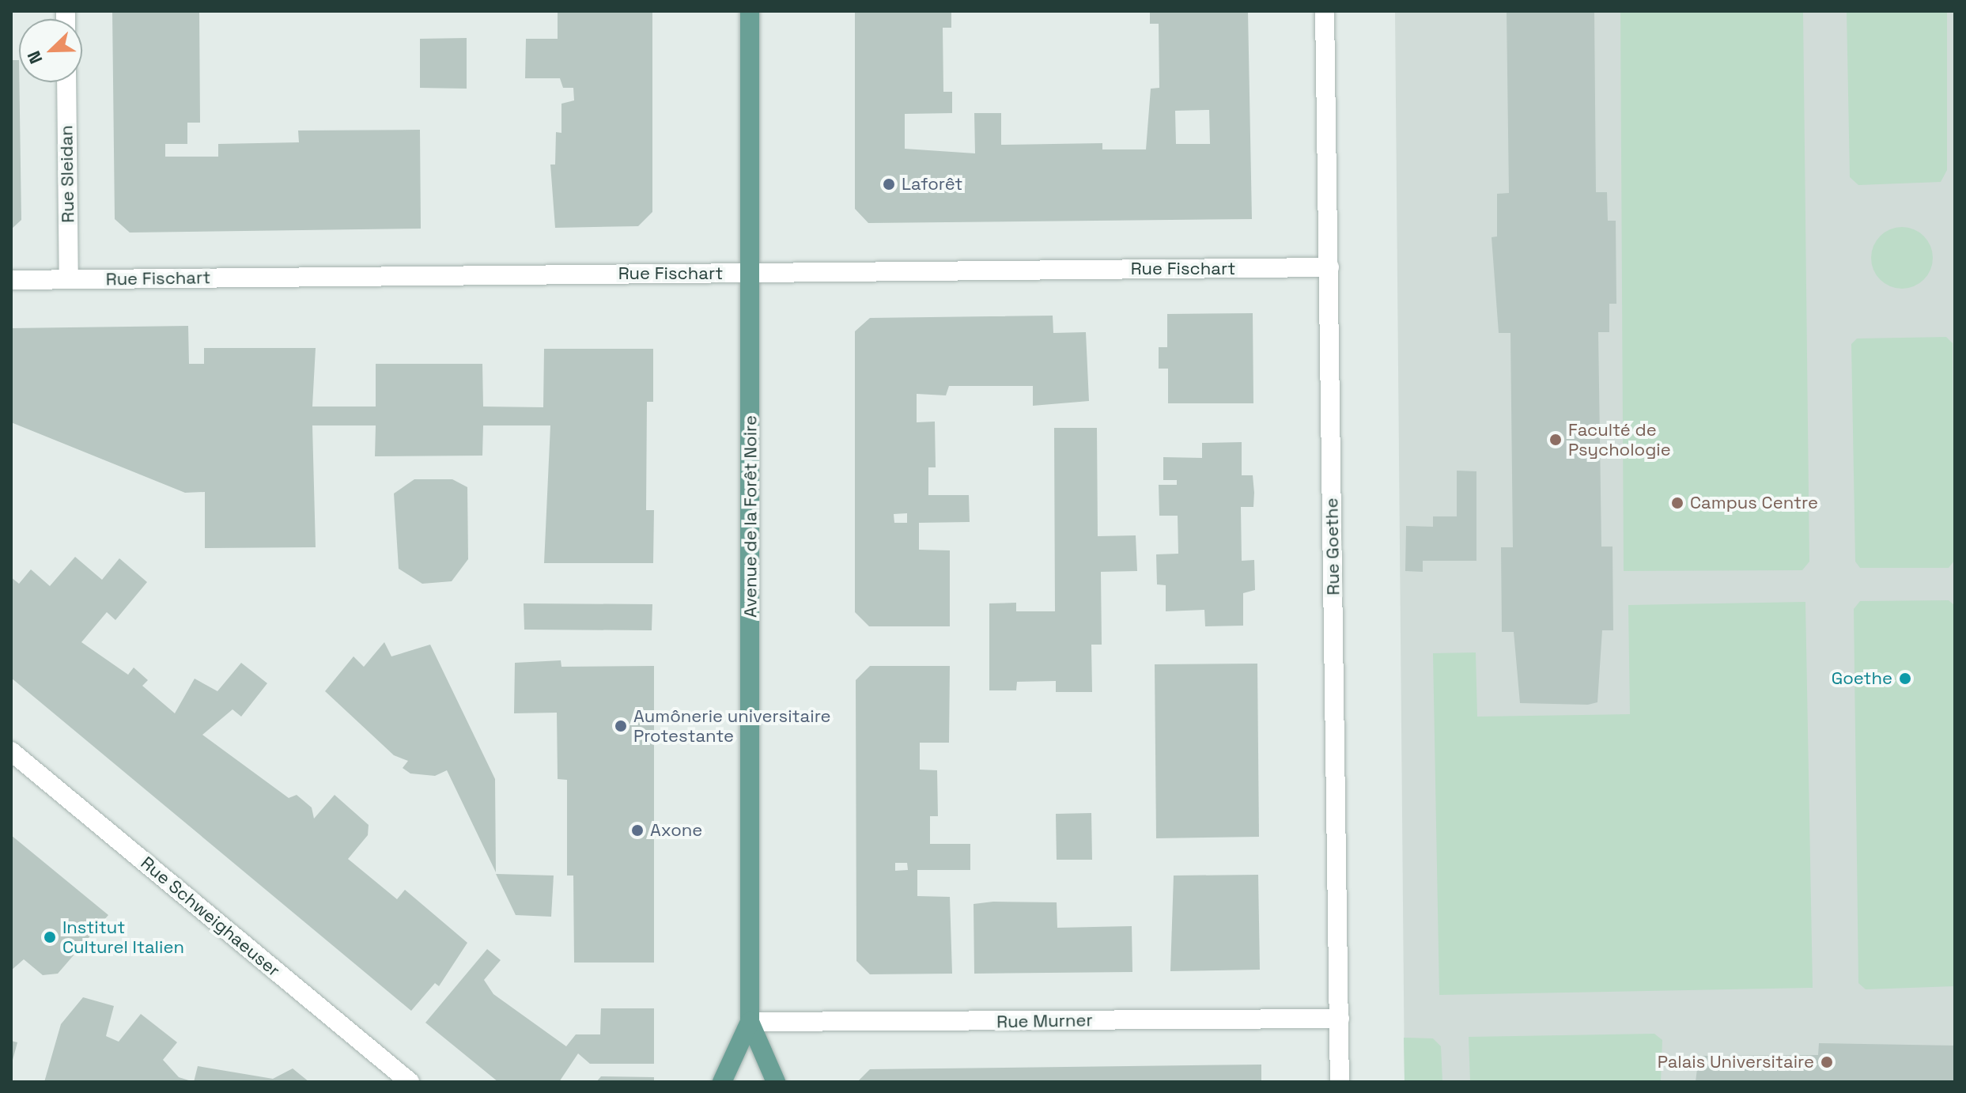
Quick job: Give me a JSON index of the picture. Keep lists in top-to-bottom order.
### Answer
{
  "streets": {
    "main road": ["Avenue de la Forêt Noire"],
    "street": [
      "Rue Sleidan",
      "Rue Fischart",
      "Rue Goethe",
      "Rue Schweighaeuser",
      "Rue Murner"
    ]
  },
  "crossings": [
    ["Rue Sleidan", "Rue Fischart"],
    ["Rue Fischart", "Avenue de la Forêt Noire"],
    ["Rue Fischart", "Rue Goethe"],
    ["Avenue de la Forêt Noire", "Rue Murner"],
    ["Rue Goethe", "Rue Murner"]
  ],
  "places": [
    "Laforêt",
    "Faculté de Psychologie",
    "Campus Centre",
    "Goethe",
    "Aumônerie universitaire Protestante",
    "Axone",
    "Institut Culturel Italien",
    "Palais Universitaire"
  ],
  "north": "bottom left"
}
